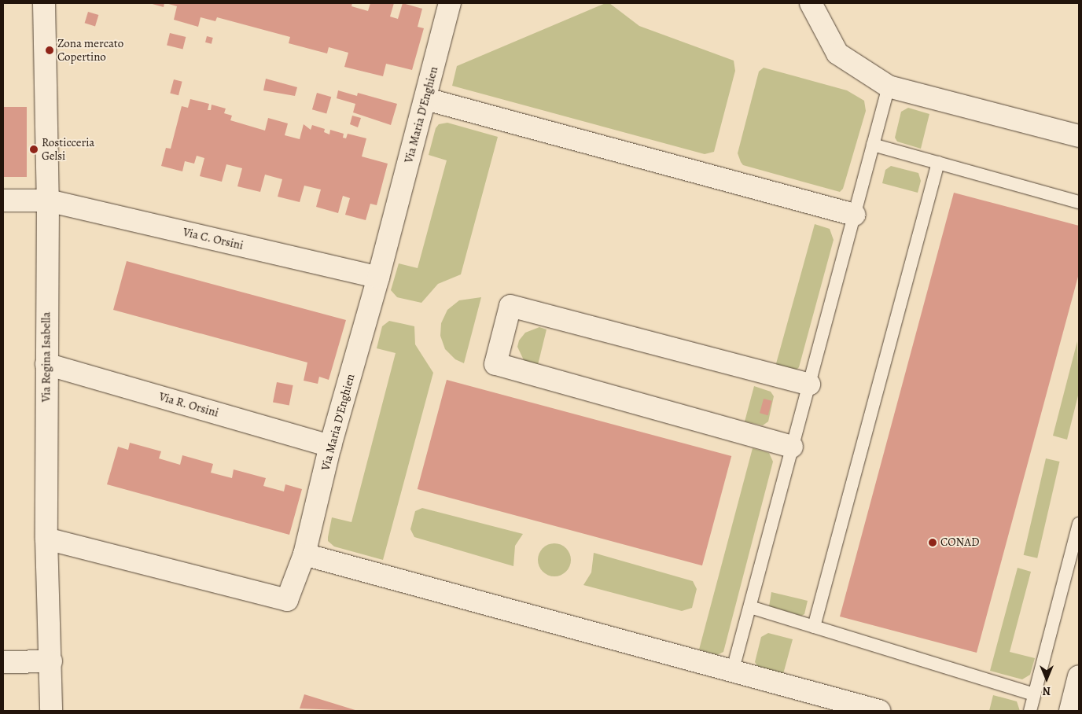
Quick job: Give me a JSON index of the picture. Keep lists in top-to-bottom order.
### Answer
{
  "streets": {
    "street": [
      "Via Maria D'Enghien",
      "Via C. Orsini",
      "Via Regina Isabella",
      "Via R. Orsini"
    ]
  },
  "crossings": [
    ["Via Maria D'Enghien", "Via C. Orsini"],
    ["Via Maria D'Enghien", "Via Regina Isabella"],
    ["Via Maria D'Enghien", "Via R. Orsini"],
    ["Via C. Orsini", "Via Regina Isabella"],
    ["Via Regina Isabella", "Via R. Orsini"]
  ],
  "places": ["Zona mercato Copertino", "Rosticceria Gelsi", "CONAD"],
  "north": "bottom"
}
